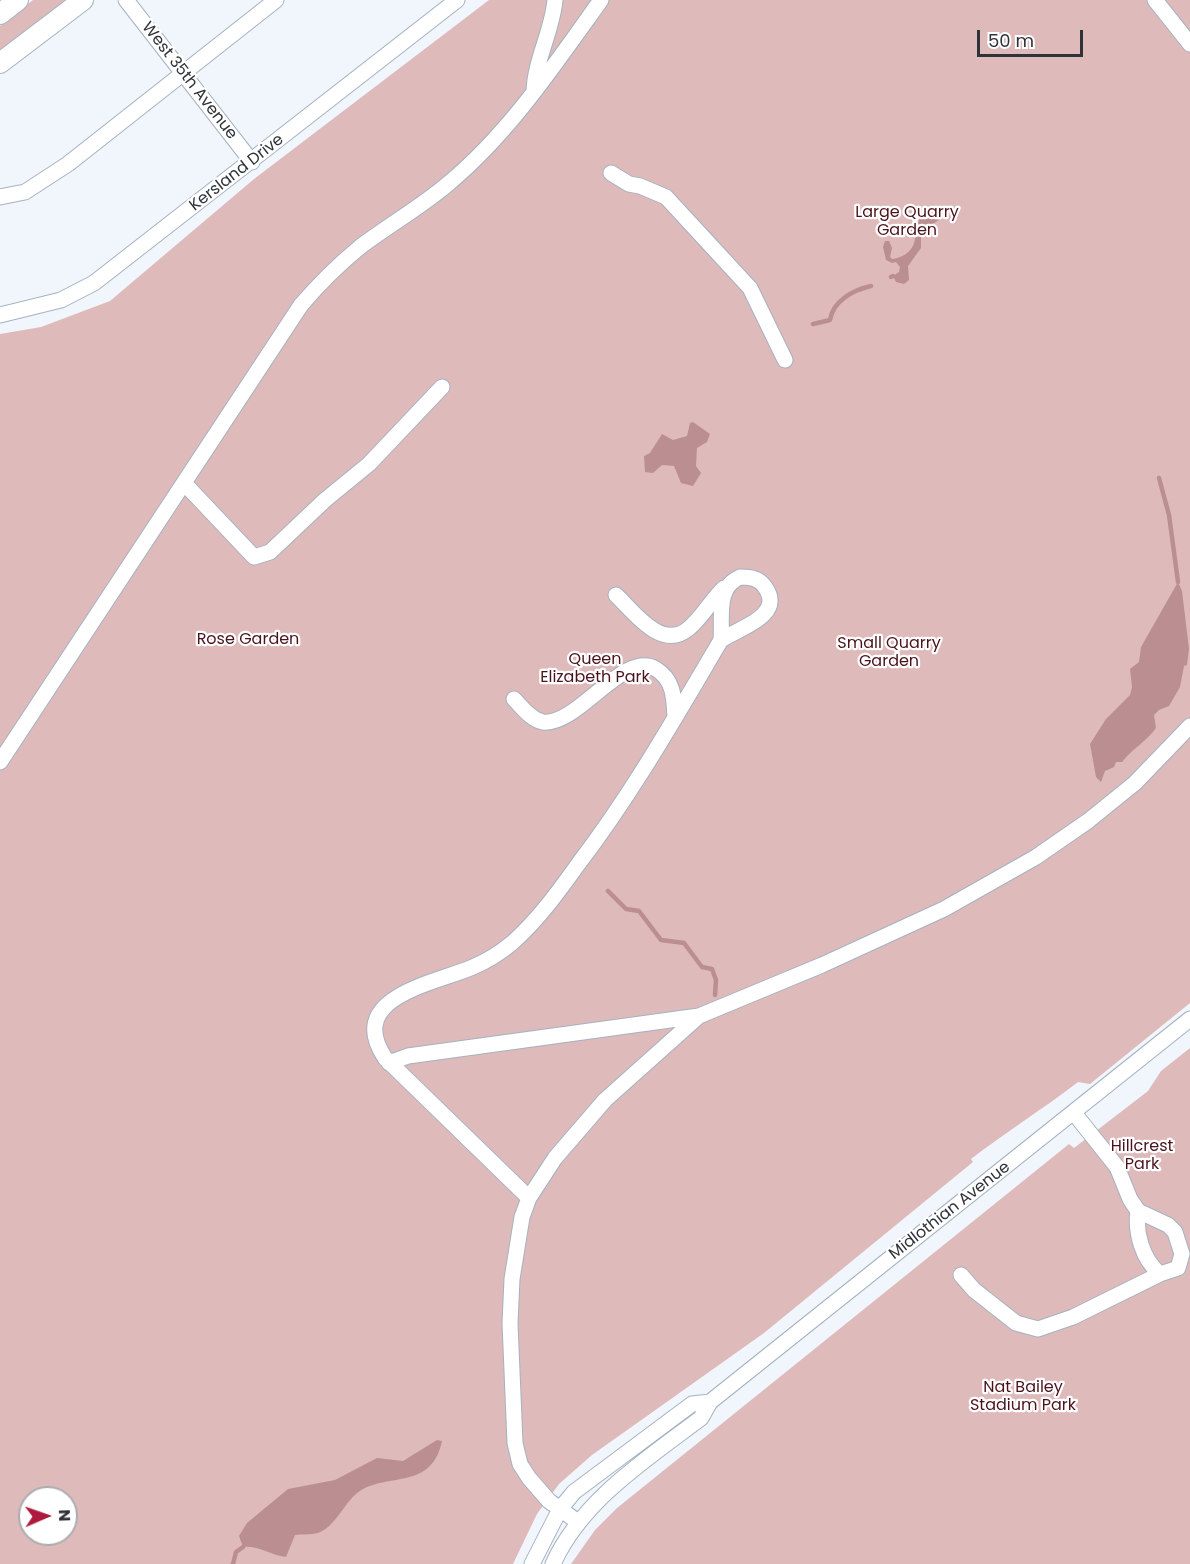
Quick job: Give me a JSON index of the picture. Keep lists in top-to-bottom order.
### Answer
{
  "streets": {
    "street": ["West 35th Avenue", "Kersland Drive", "Midlothian Avenue"]
  },
  "crossings": [
    ["West 35th Avenue", "Kersland Drive"]
  ],
  "parks": [
    "Large Quarry Garden",
    "Rose Garden",
    "Small Quarry Garden",
    "Queen Elizabeth Park",
    "Hillcrest Park",
    "Nat Bailey Stadium Park"
  ],
  "scale_bar": "50 m",
  "north": "right"
}
